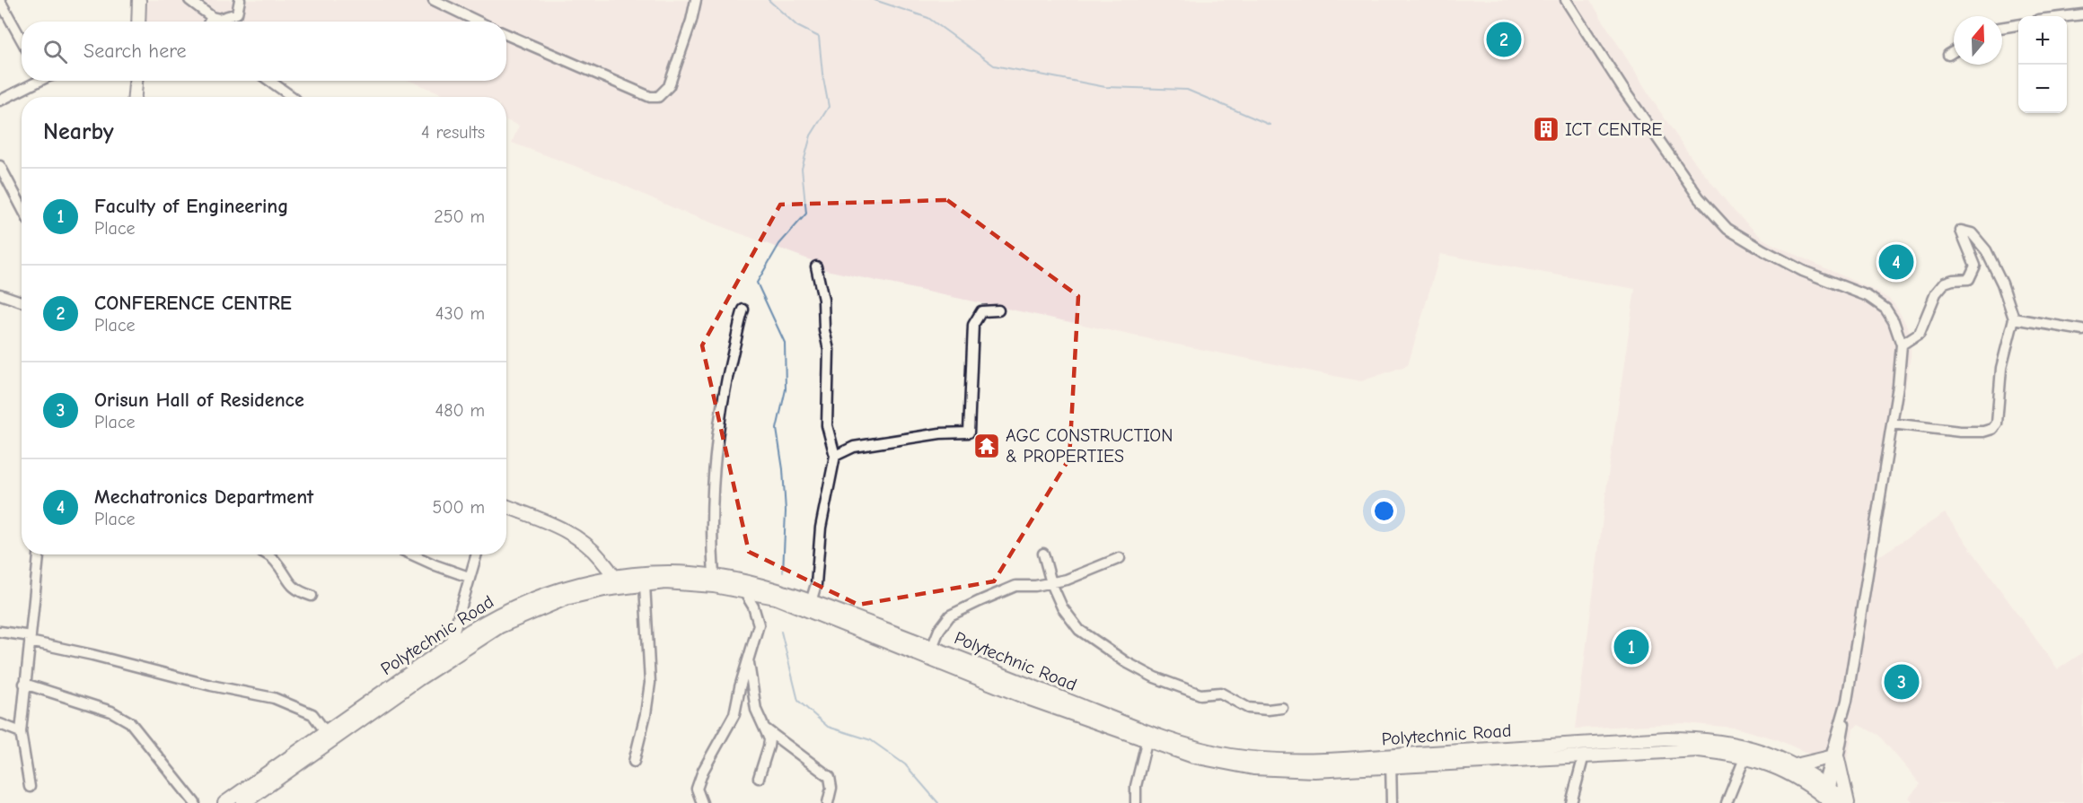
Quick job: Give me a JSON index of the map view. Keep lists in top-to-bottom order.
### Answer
{
  "streets": {
    "main road": ["Polytechnic Road"]
  },
  "places": {
    "building": ["ICT CENTRE"],
    "temple": ["AGC CONSTRUCTION & PROPERTIES"]
  },
  "north": "top",
  "page": {
    "map_buttons": ["+", "−"],
    "pins": [
      "2",
      "4",
      "1",
      "3"
    ],
    "search": "Search here",
    "heading": ["Nearby", "4 results"],
    "list": [
      {
        "mark": "1",
        "name": "Faculty of Engineering",
        "note": "Place",
        "value": "250 m"
      },
      {
        "mark": "2",
        "name": "CONFERENCE CENTRE",
        "note": "Place",
        "value": "430 m"
      },
      {
        "mark": "3",
        "name": "Orisun Hall of Residence",
        "note": "Place",
        "value": "480 m"
      },
      {
        "mark": "4",
        "name": "Mechatronics Department",
        "note": "Place",
        "value": "500 m"
      }
    ]
  }
}
